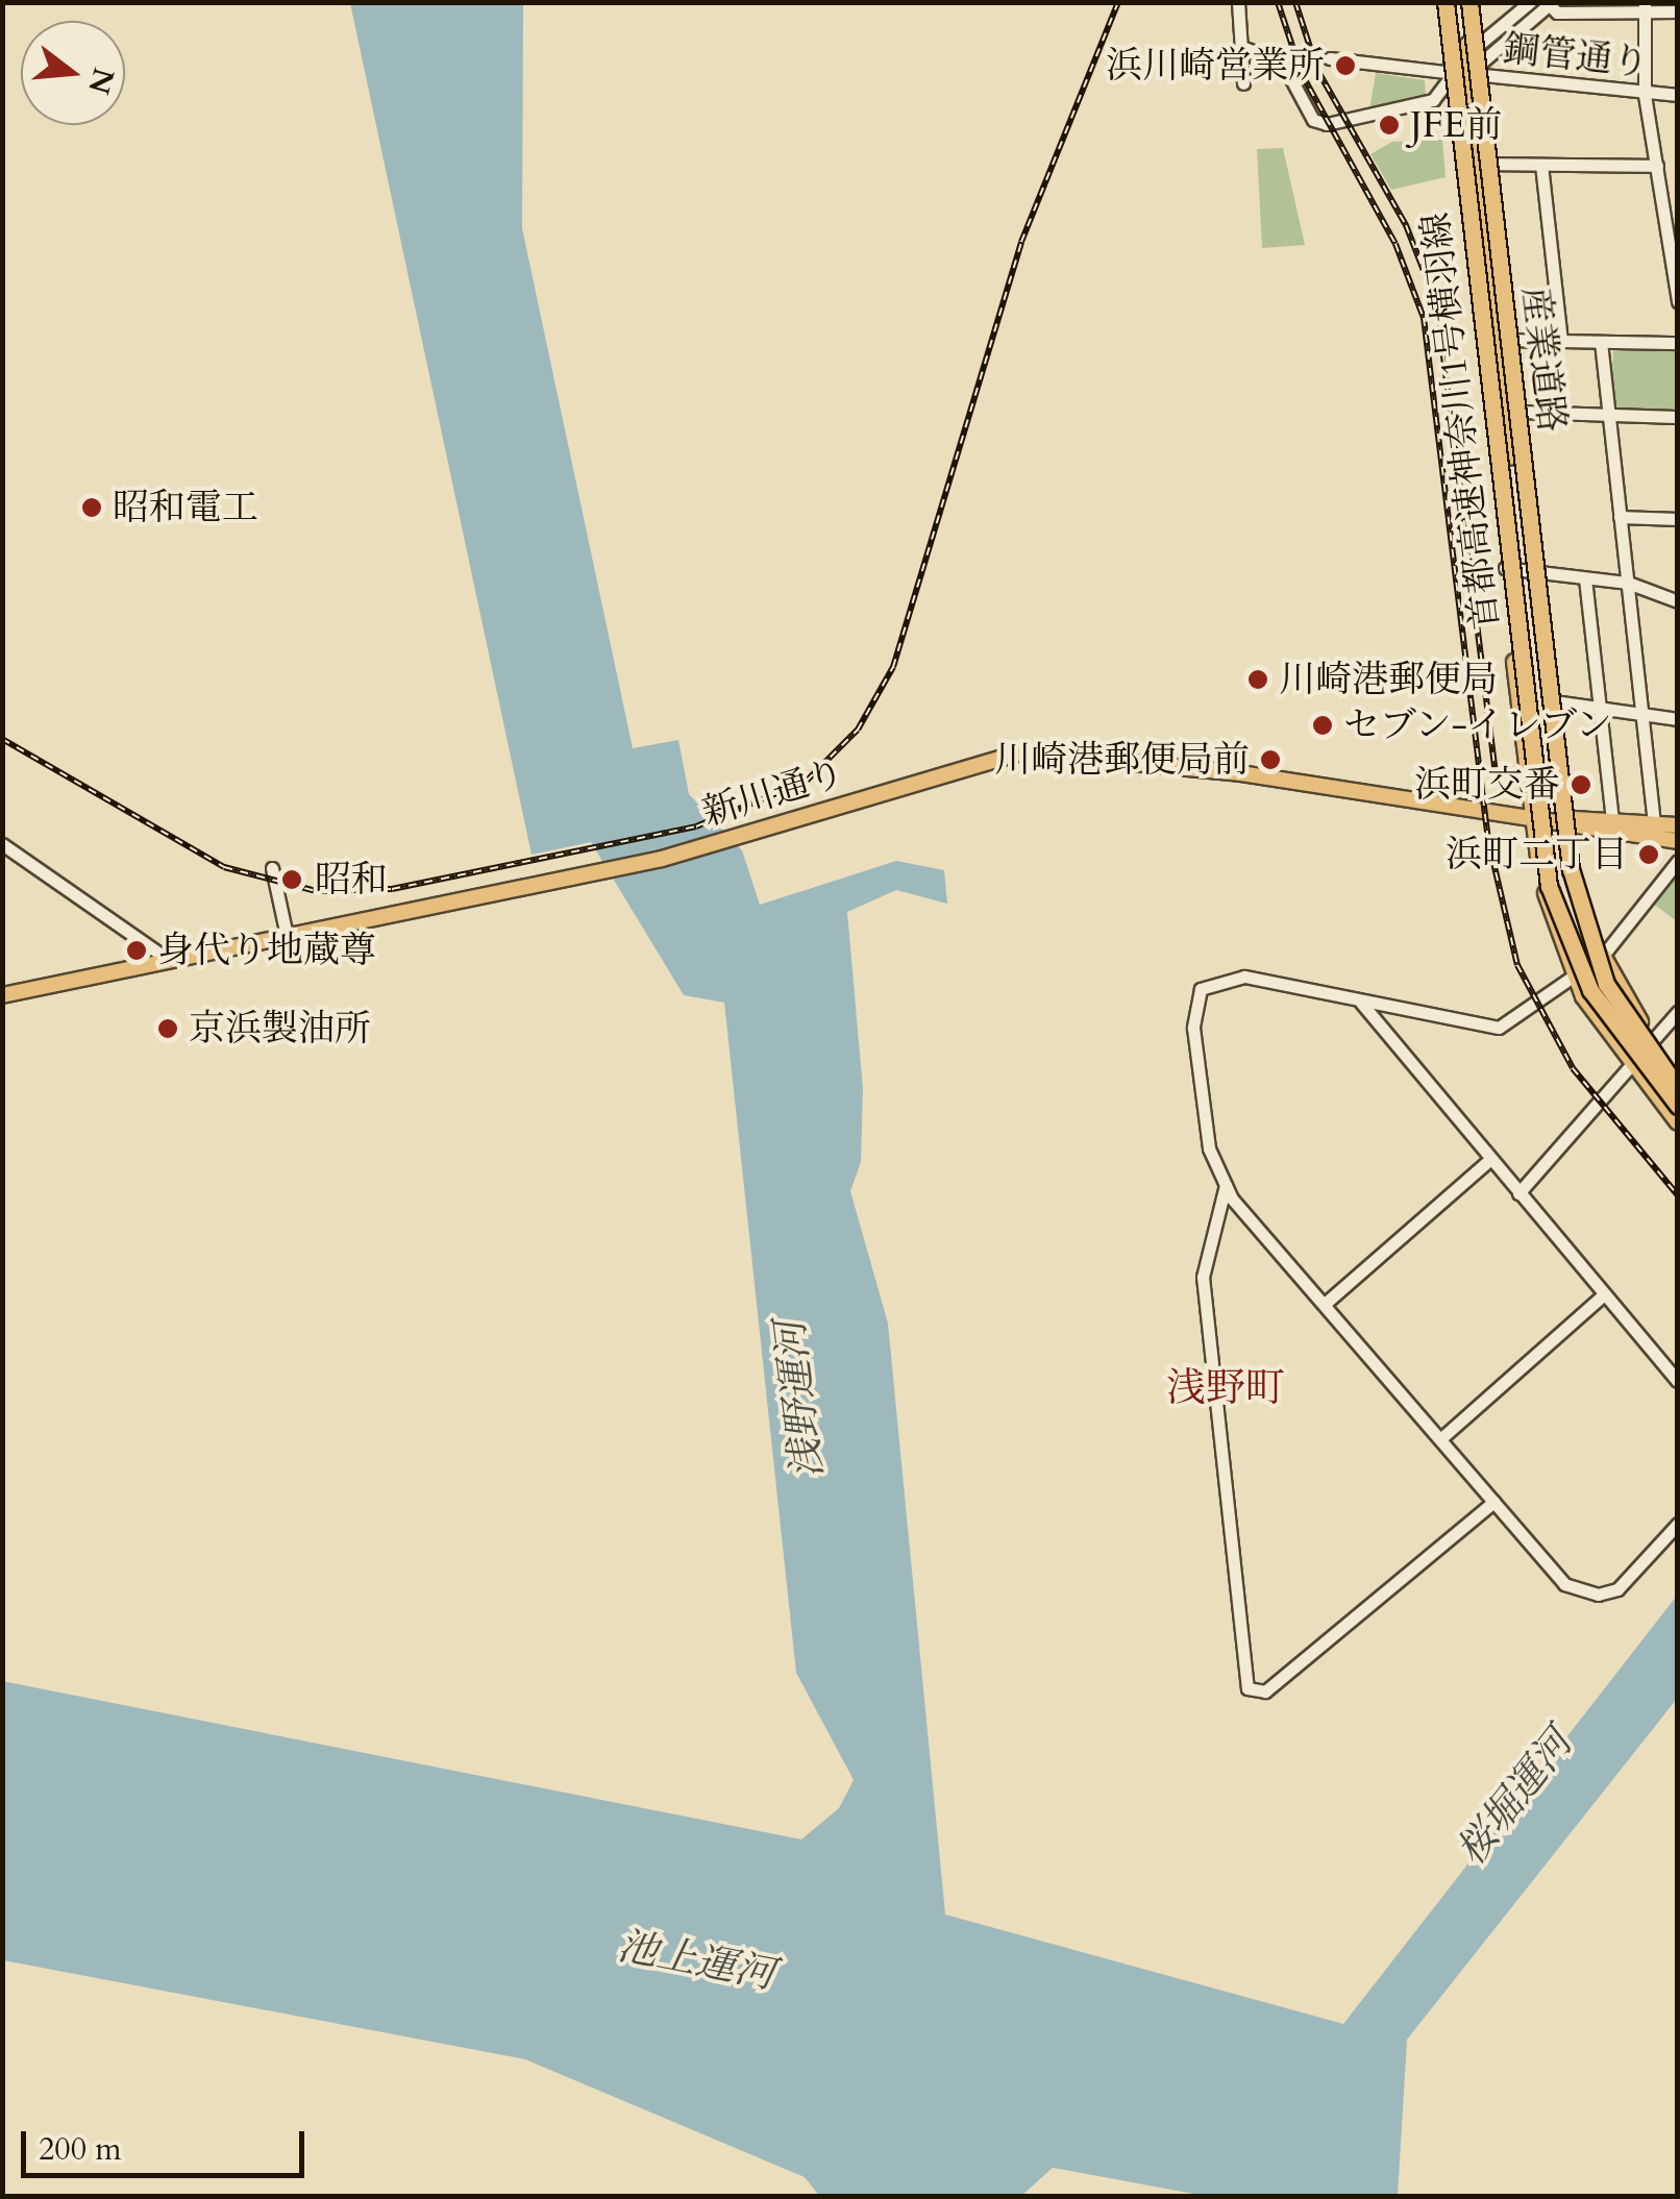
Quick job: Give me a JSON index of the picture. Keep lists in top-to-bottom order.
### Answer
{
  "streets": {
    "highway": ["首都高速神奈川1号横羽線"],
    "main road": ["産業道路", "新川通り"],
    "street": ["鋼管通り"]
  },
  "crossings": [
    ["鋼管通り", "産業道路"],
    ["産業道路", "首都高速神奈川1号横羽線"],
    ["産業道路", "新川通り"]
  ],
  "districts": ["浅野町"],
  "water": ["浅野運河", "桜堀運河", "池上運河"],
  "places": [
    "浜川崎営業所",
    "JFE前",
    "昭和電工",
    "川崎港郵便局",
    "セブン-イレブン",
    "川崎港郵便局前",
    "浜町交番",
    "浜町二丁目",
    "昭和",
    "身代り地蔵尊",
    "京浜製油所"
  ],
  "scale_bar": "200 m",
  "north": "right"
}
